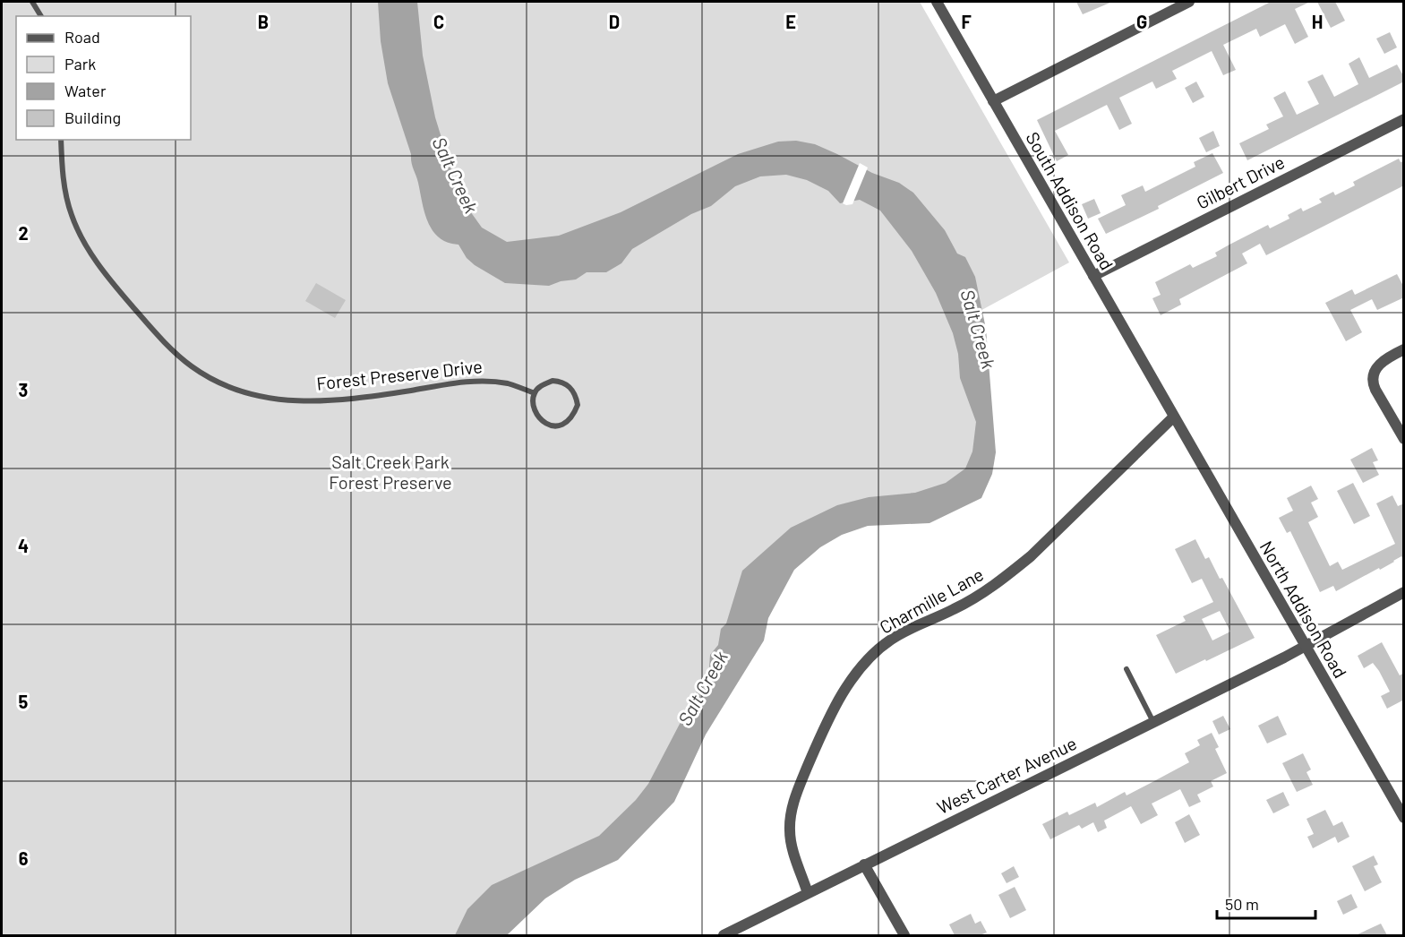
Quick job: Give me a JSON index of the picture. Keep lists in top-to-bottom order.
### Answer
{
  "streets": {
    "street": [
      "Gilbert Drive",
      "South Addison Road",
      "Charmille Lane",
      "North Addison Road",
      "West Carter Avenue"
    ],
    "lane": ["Forest Preserve Drive"]
  },
  "crossings": [
    ["Gilbert Drive", "South Addison Road"],
    ["South Addison Road", "Charmille Lane"],
    ["South Addison Road", "North Addison Road"],
    ["Charmille Lane", "North Addison Road"],
    ["Charmille Lane", "West Carter Avenue"],
    ["North Addison Road", "West Carter Avenue"]
  ],
  "water": ["Salt Creek"],
  "parks": ["Salt Creek Park Forest Preserve"],
  "legend": [
    "Road",
    "Park",
    "Water",
    "Building"
  ],
  "scale_bar": "50 m",
  "grid": {
    "columns": [
      "B",
      "C",
      "D",
      "E",
      "F",
      "G",
      "H"
    ],
    "rows": [
      "2",
      "3",
      "4",
      "5",
      "6"
    ]
  }
}
